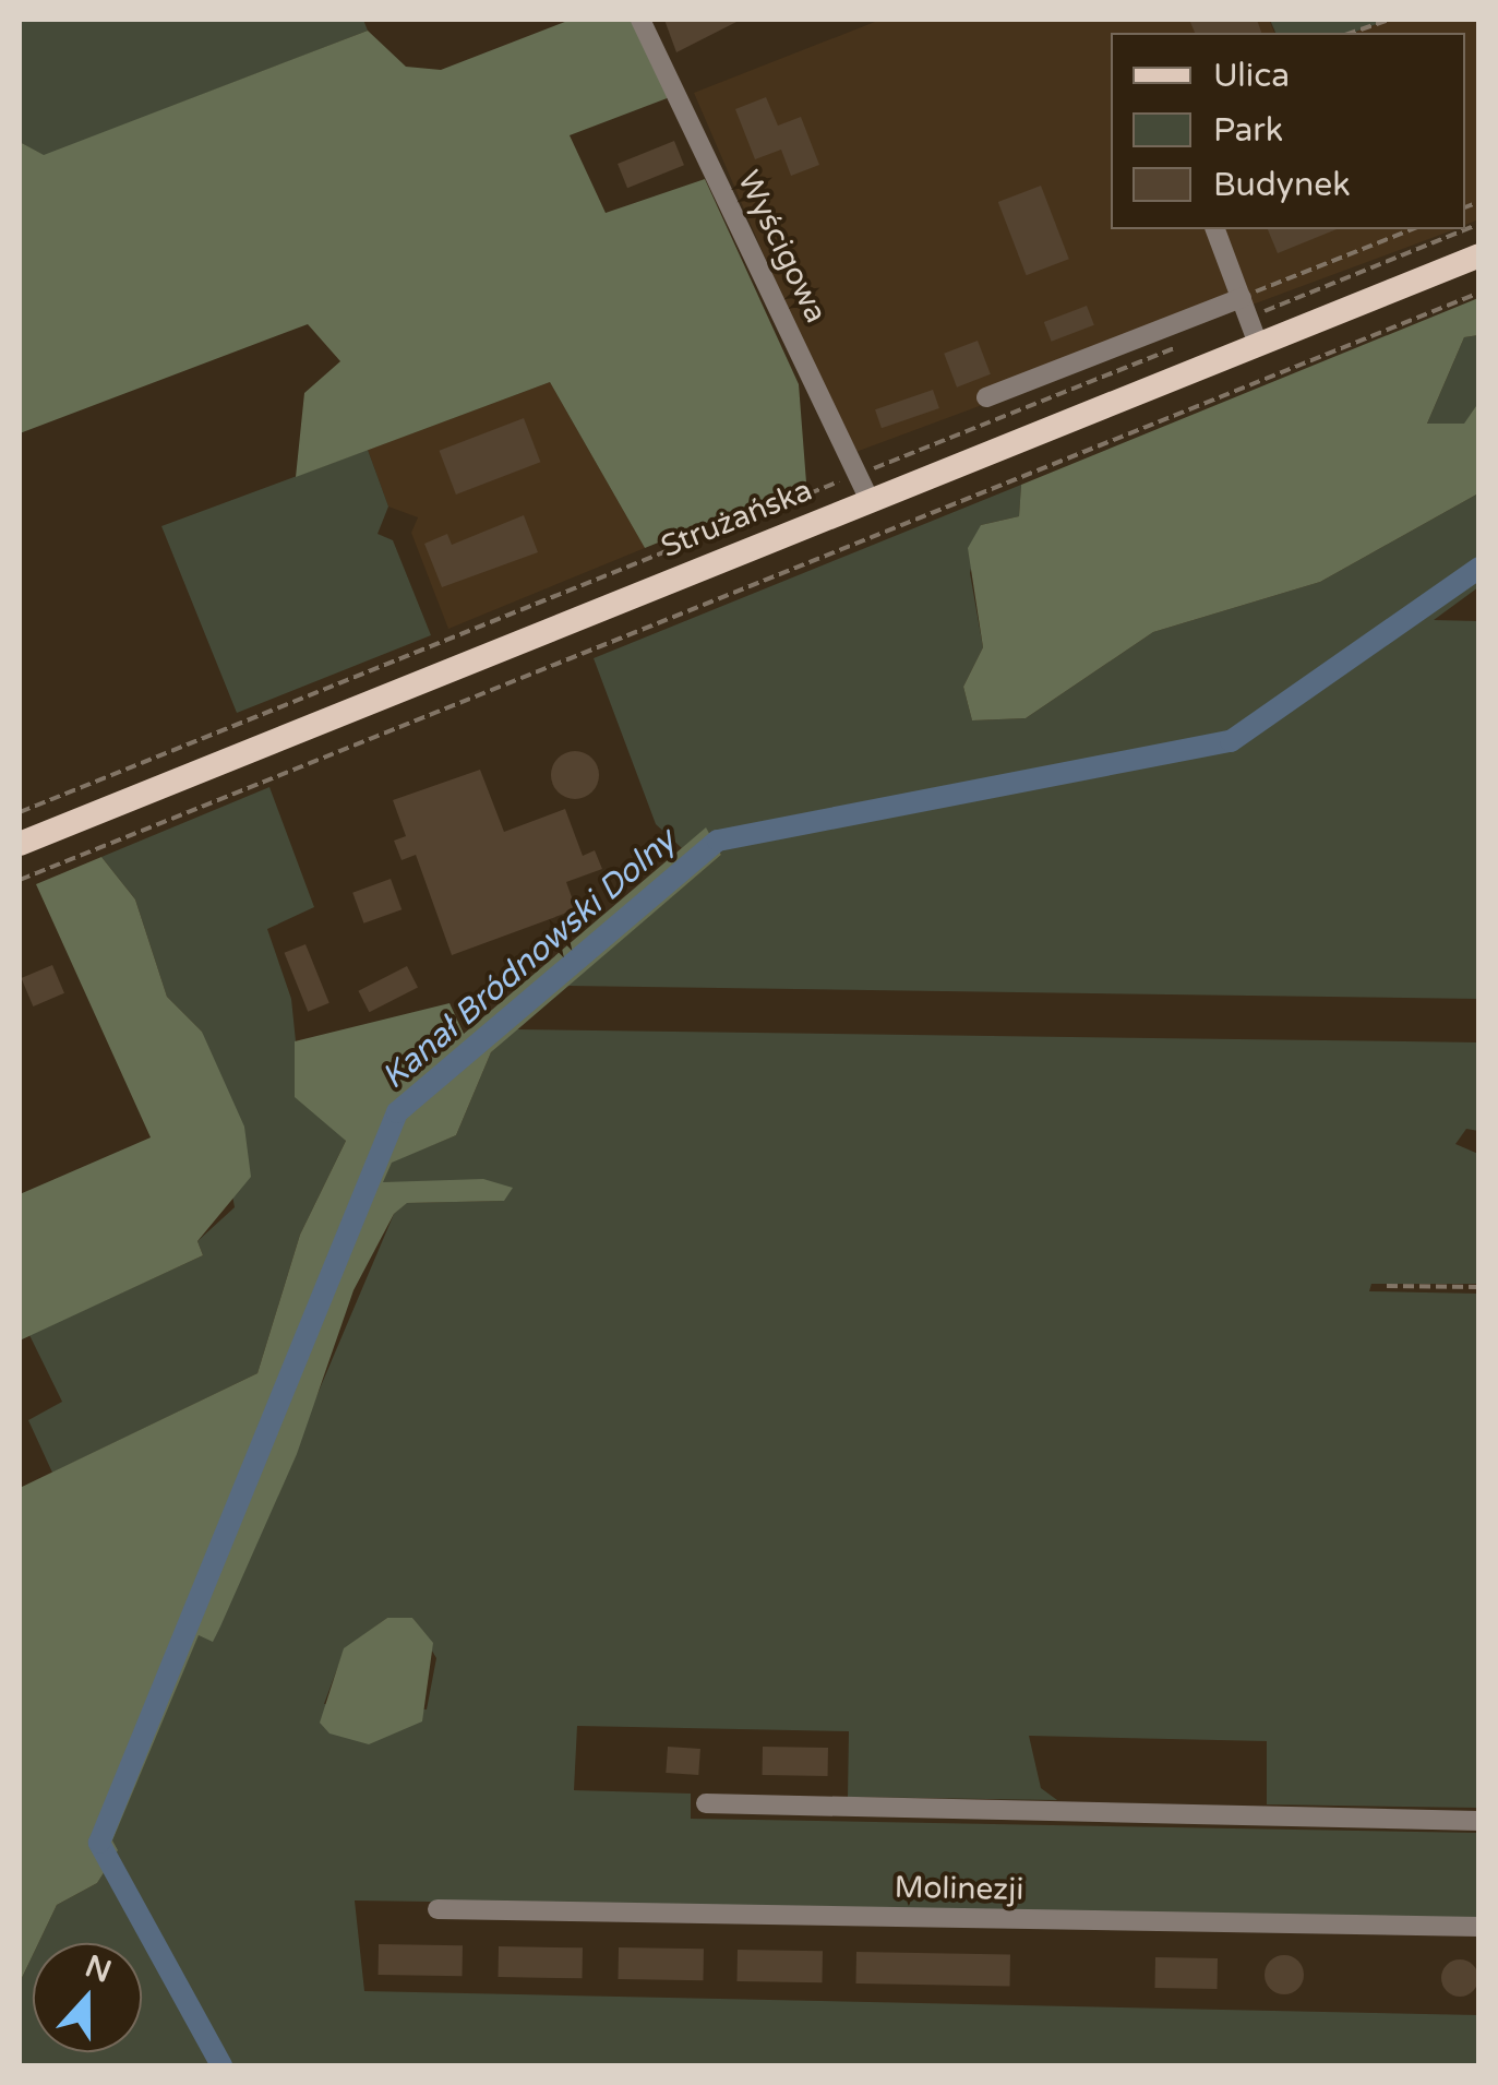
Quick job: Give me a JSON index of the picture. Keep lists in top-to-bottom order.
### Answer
{
  "streets": {
    "main road": ["Strużańska"],
    "street": ["Wyścigowa", "Molinezji"]
  },
  "crossings": [
    ["Wyścigowa", "Strużańska"]
  ],
  "water": ["Kanał Bródnowski Dolny"],
  "legend": ["Ulica", "Park", "Budynek"],
  "north": "top"
}
